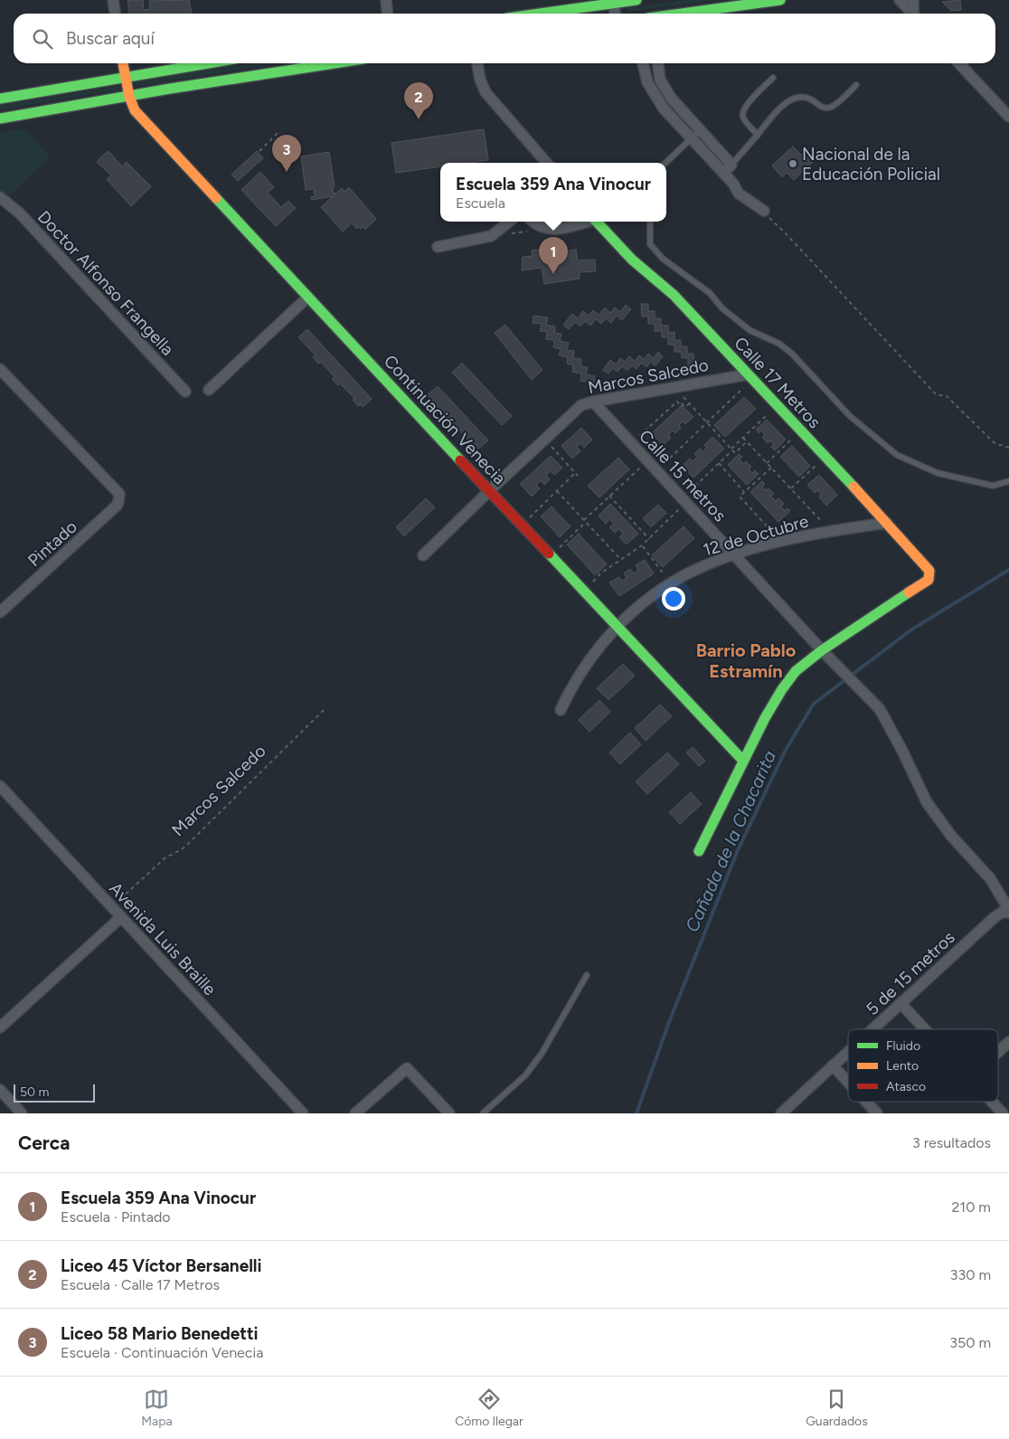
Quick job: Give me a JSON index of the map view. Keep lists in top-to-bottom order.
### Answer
{
  "streets": {
    "street": [
      "Doctor Alfonso Frangella",
      "Marcos Salcedo",
      "Calle 17 Metros",
      "Continuación Venecia",
      "Calle 15 metros",
      "12 de Octubre",
      "Pintado",
      "Avenida Luis Braille",
      "5 de 15 metros"
    ]
  },
  "crossings": [
    ["Marcos Salcedo", "Calle 17 Metros"],
    ["Marcos Salcedo", "Continuación Venecia"],
    ["Marcos Salcedo", "Calle 15 metros"],
    ["Marcos Salcedo", "Avenida Luis Braille"],
    ["Calle 17 Metros", "Calle 15 metros"],
    ["Calle 17 Metros", "12 de Octubre"],
    ["Continuación Venecia", "12 de Octubre"],
    ["Calle 15 metros", "12 de Octubre"],
    ["Calle 15 metros", "5 de 15 metros"]
  ],
  "districts": ["Barrio Pablo Estramín"],
  "water": ["Cañada de la Chacarita"],
  "places": ["Nacional de la Educación Policial"],
  "legend": ["Fluido", "Lento", "Atasco"],
  "scale_bar": "50 m",
  "page": {
    "search": "Buscar aquí",
    "pins": ["2", "3", "1"],
    "popup": ["Escuela 359 Ana Vinocur", "Escuela"],
    "scale": "50 m",
    "heading": ["Cerca", "3 resultados"],
    "list": [
      {
        "mark": "1",
        "name": "Escuela 359 Ana Vinocur",
        "note": "Escuela · Pintado",
        "value": "210 m"
      },
      {
        "mark": "2",
        "name": "Liceo 45 Víctor Bersanelli",
        "note": "Escuela · Calle 17 Metros",
        "value": "330 m"
      },
      {
        "mark": "3",
        "name": "Liceo 58 Mario Benedetti",
        "note": "Escuela · Continuación Venecia",
        "value": "350 m"
      }
    ],
    "nav": ["Mapa", "Cómo llegar", "Guardados"]
  }
}
